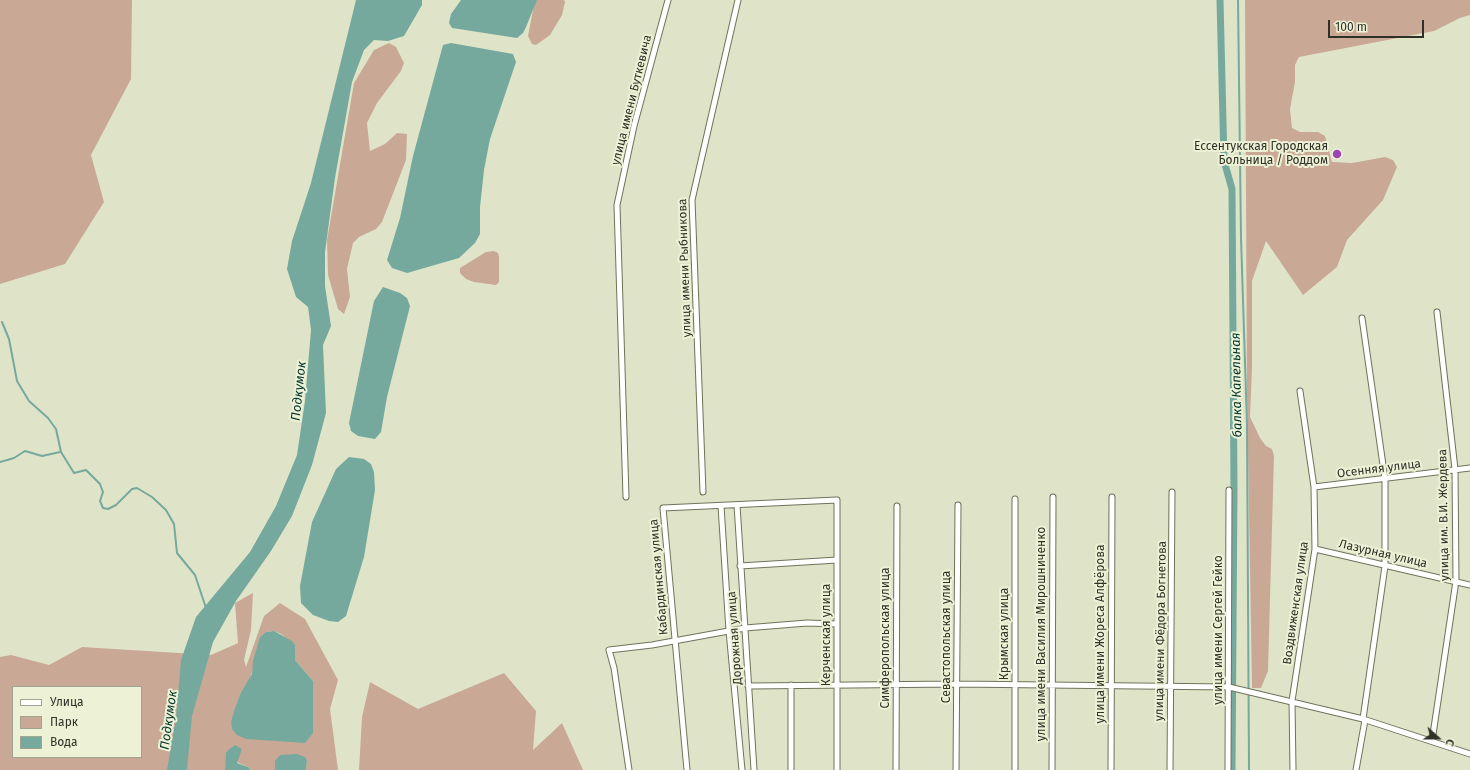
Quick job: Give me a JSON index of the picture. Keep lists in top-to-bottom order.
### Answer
{
  "streets": {
    "street": [
      "улица имени Буткевича",
      "улица имени Рыбникова",
      "Осенняя улица",
      "улица им. В.И. Жердева",
      "Лазурная улица",
      "Кабардинская улица",
      "Воздвиженская улица",
      "улица имени Сергей Гейко",
      "улица имени Фёдора Богнетова",
      "Крымская улица",
      "улица имени Василия Мирошниченко",
      "улица имени Жореса Алфёрова",
      "Керченская улица",
      "Севастопольская улица",
      "Дорожная улица",
      "Симферопольская улица"
    ]
  },
  "crossings": [
    ["Осенняя улица", "улица им. В.И. Жердева"],
    ["Осенняя улица", "Воздвиженская улица"],
    ["улица им. В.И. Жердева", "Лазурная улица"],
    ["Лазурная улица", "Воздвиженская улица"],
    ["Кабардинская улица", "Керченская улица"],
    ["Кабардинская улица", "Дорожная улица"]
  ],
  "water": ["балка Капельная", "Подкумок"],
  "places": ["Ессентукская Городская Больница / Роддом"],
  "legend": ["Улица", "Парк", "Вода"],
  "scale_bar": "100 m",
  "north": "right"
}
